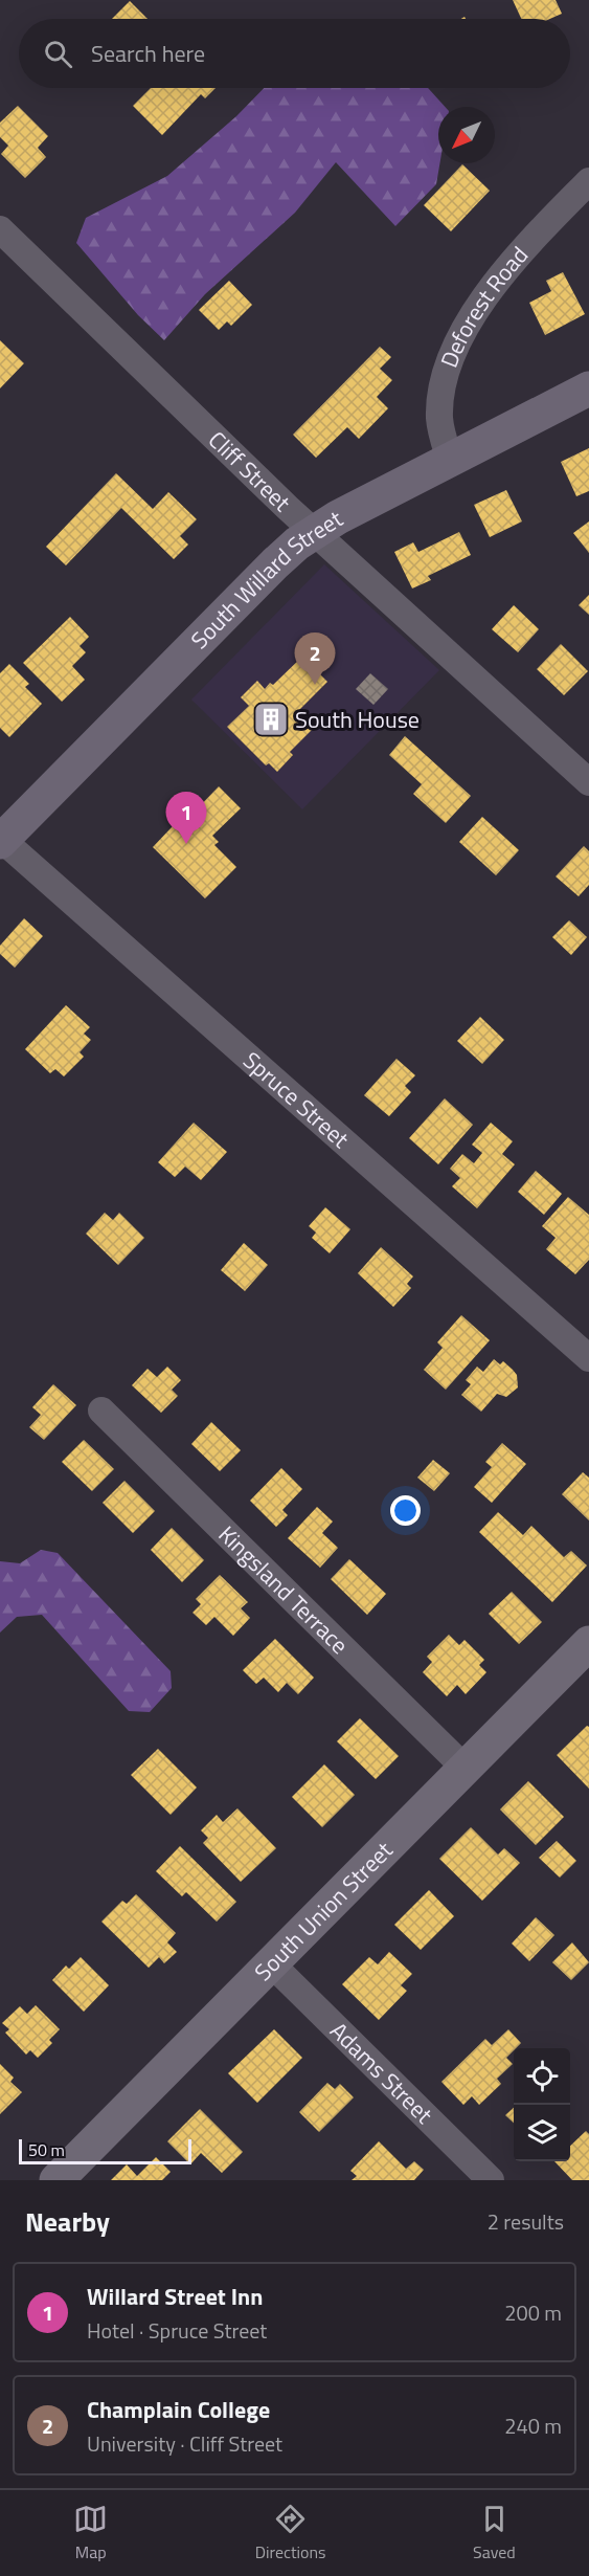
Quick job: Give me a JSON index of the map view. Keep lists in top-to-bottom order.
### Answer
{
  "streets": {
    "main road": ["South Willard Street", "South Union Street"],
    "street": [
      "Deforest Road",
      "Cliff Street",
      "Spruce Street",
      "Kingsland Terrace",
      "Adams Street"
    ]
  },
  "crossings": [
    ["Deforest Road", "South Willard Street"],
    ["Cliff Street", "South Willard Street"],
    ["South Willard Street", "Spruce Street"],
    ["Kingsland Terrace", "South Union Street"],
    ["South Union Street", "Adams Street"]
  ],
  "places": {
    "building": ["South House"]
  },
  "scale_bar": "50 m",
  "north": "bottom left",
  "page": {
    "search": "Search here",
    "pins": ["2", "1"],
    "scale": "50 m",
    "heading": ["Nearby", "2 results"],
    "list": [
      {
        "mark": "1",
        "name": "Willard Street Inn",
        "note": "Hotel · Spruce Street",
        "value": "200 m"
      },
      {
        "mark": "2",
        "name": "Champlain College",
        "note": "University · Cliff Street",
        "value": "240 m"
      }
    ],
    "nav": ["Map", "Directions", "Saved"]
  }
}
